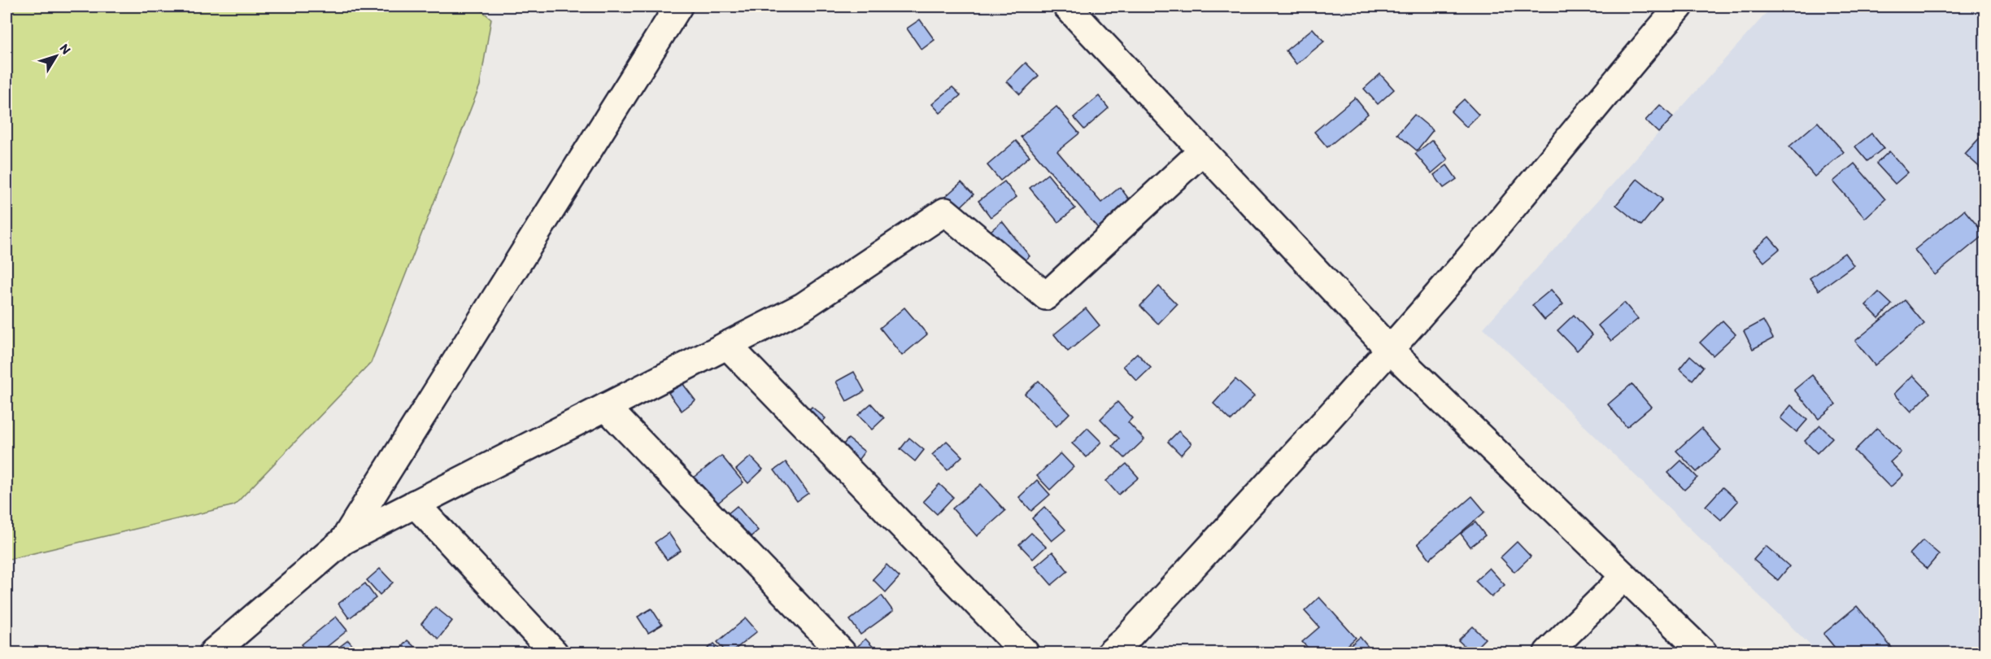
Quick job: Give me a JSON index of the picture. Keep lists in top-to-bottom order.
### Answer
{
  "north": "top right"
}
